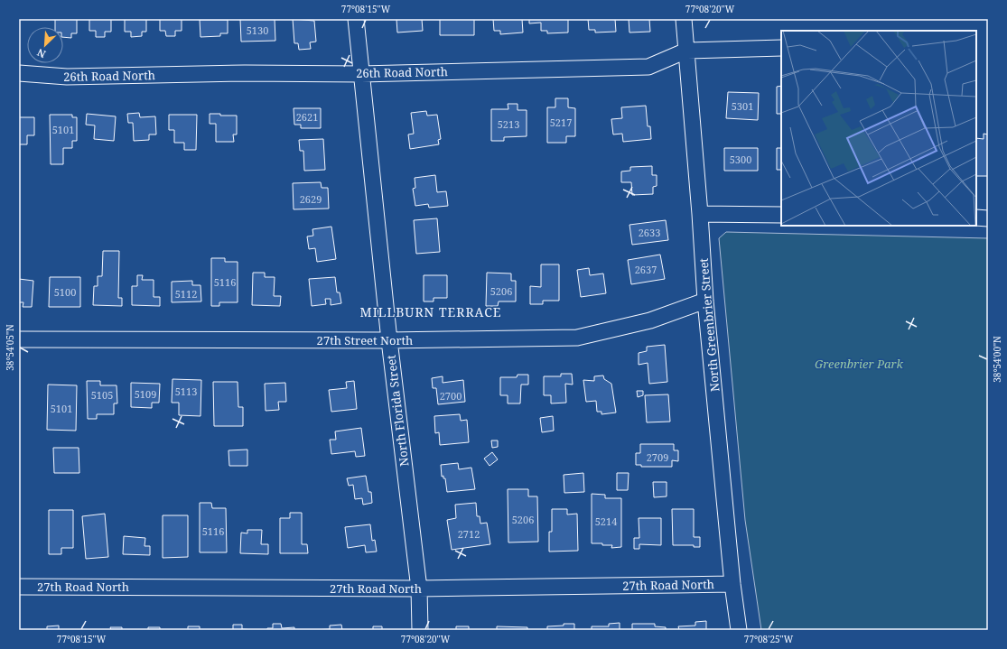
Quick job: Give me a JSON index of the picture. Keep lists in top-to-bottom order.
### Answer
{
  "streets": {
    "street": [
      "26th Road North",
      "North Greenbrier Street",
      "27th Street North",
      "North Florida Street",
      "27th Road North"
    ]
  },
  "crossings": [
    ["26th Road North", "North Greenbrier Street"],
    ["26th Road North", "North Florida Street"],
    ["North Greenbrier Street", "27th Street North"],
    ["North Greenbrier Street", "27th Road North"],
    ["27th Street North", "North Florida Street"],
    ["North Florida Street", "27th Road North"]
  ],
  "districts": ["MILLBURN TERRACE"],
  "parks": ["Greenbrier Park"],
  "house_numbers": [
    "5130",
    "5301",
    "2621",
    "5217",
    "5213",
    "5101",
    "5300",
    "2629",
    "2633",
    "2637",
    "5116",
    "5206",
    "5100",
    "5112",
    "5113",
    "5109",
    "5105",
    "2700",
    "5101",
    "2709",
    "5206",
    "5214",
    "5116",
    "2712"
  ],
  "north": "bottom left",
  "coordinates": [
    "77°08'15\"W",
    "77°08'20\"W",
    "38°54'05\"N",
    "38°54'00\"N",
    "77°08'25\"W"
  ]
}
